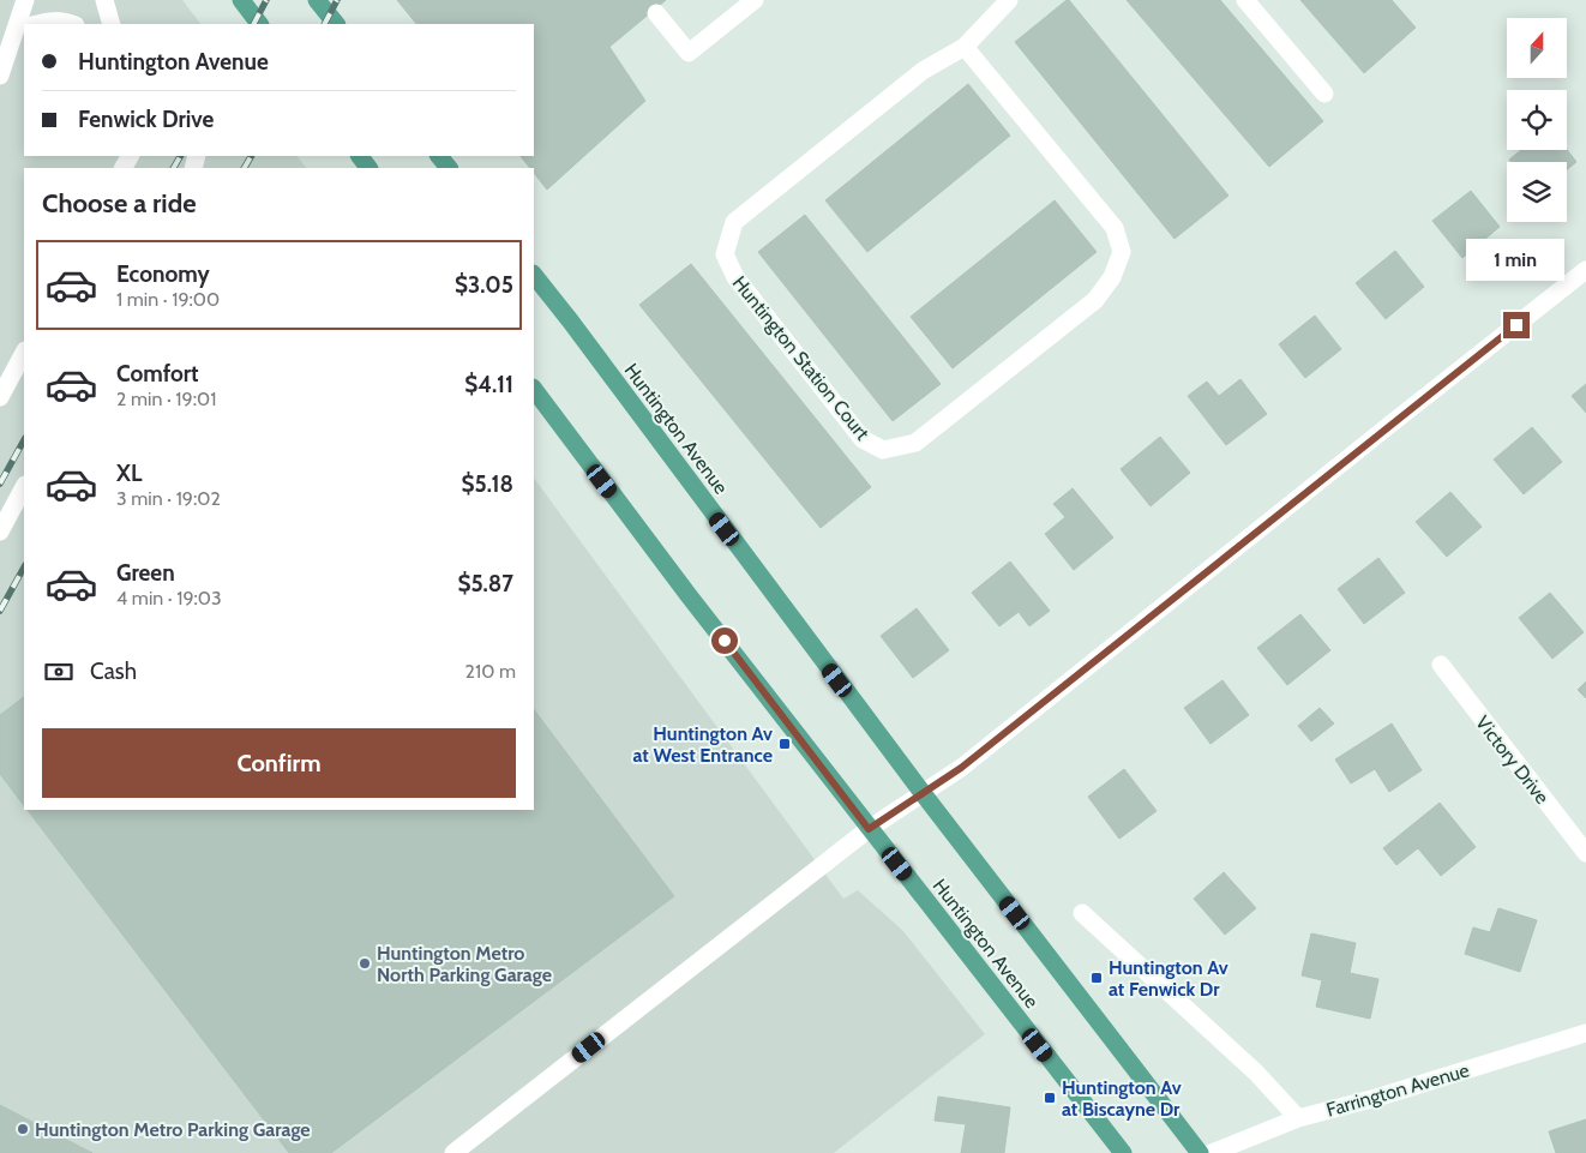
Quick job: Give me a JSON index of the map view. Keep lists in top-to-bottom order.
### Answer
{
  "streets": {
    "main road": ["Huntington Avenue"],
    "street": ["Huntington Station Court", "Victory Drive", "Farrington Avenue"]
  },
  "places": {
    "transit": ["Huntington Av at West Entrance", "Huntington Av at Fenwick Dr", "Huntington Av at Biscayne Dr"],
    "other": ["Huntington Metro North Parking Garage", "Huntington Metro Parking Garage"]
  },
  "north": "top",
  "page": {
    "banner": ["Huntington Avenue", "Fenwick Drive"],
    "heading": "Choose a ride",
    "bubble": "1 min",
    "list": [
      {
        "name": "Economy",
        "note": "1 min · 19:00",
        "value": "$3.05"
      },
      {
        "name": "Comfort",
        "note": "2 min · 19:01",
        "value": "$4.11"
      },
      {
        "name": "XL",
        "note": "3 min · 19:02",
        "value": "$5.18"
      },
      {
        "name": "Green",
        "note": "4 min · 19:03",
        "value": "$5.87"
      }
    ],
    "pay": ["Cash", "210 m"],
    "buttons": "Confirm"
  }
}
